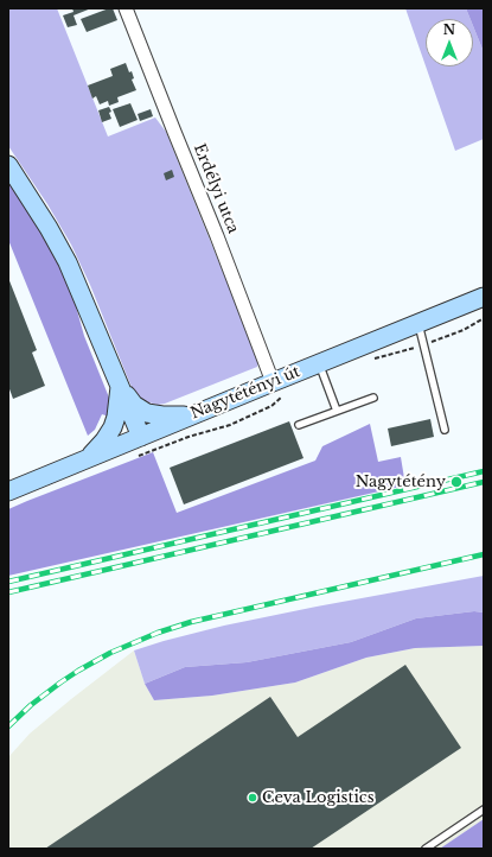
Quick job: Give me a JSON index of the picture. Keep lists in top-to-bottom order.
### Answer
{
  "streets": {
    "main road": ["Nagytétényi út"],
    "street": ["Erdélyi utca"]
  },
  "crossings": [
    ["Erdélyi utca", "Nagytétényi út"]
  ],
  "places": ["Nagytétény", "Ceva Logistics"],
  "north": "top"
}
